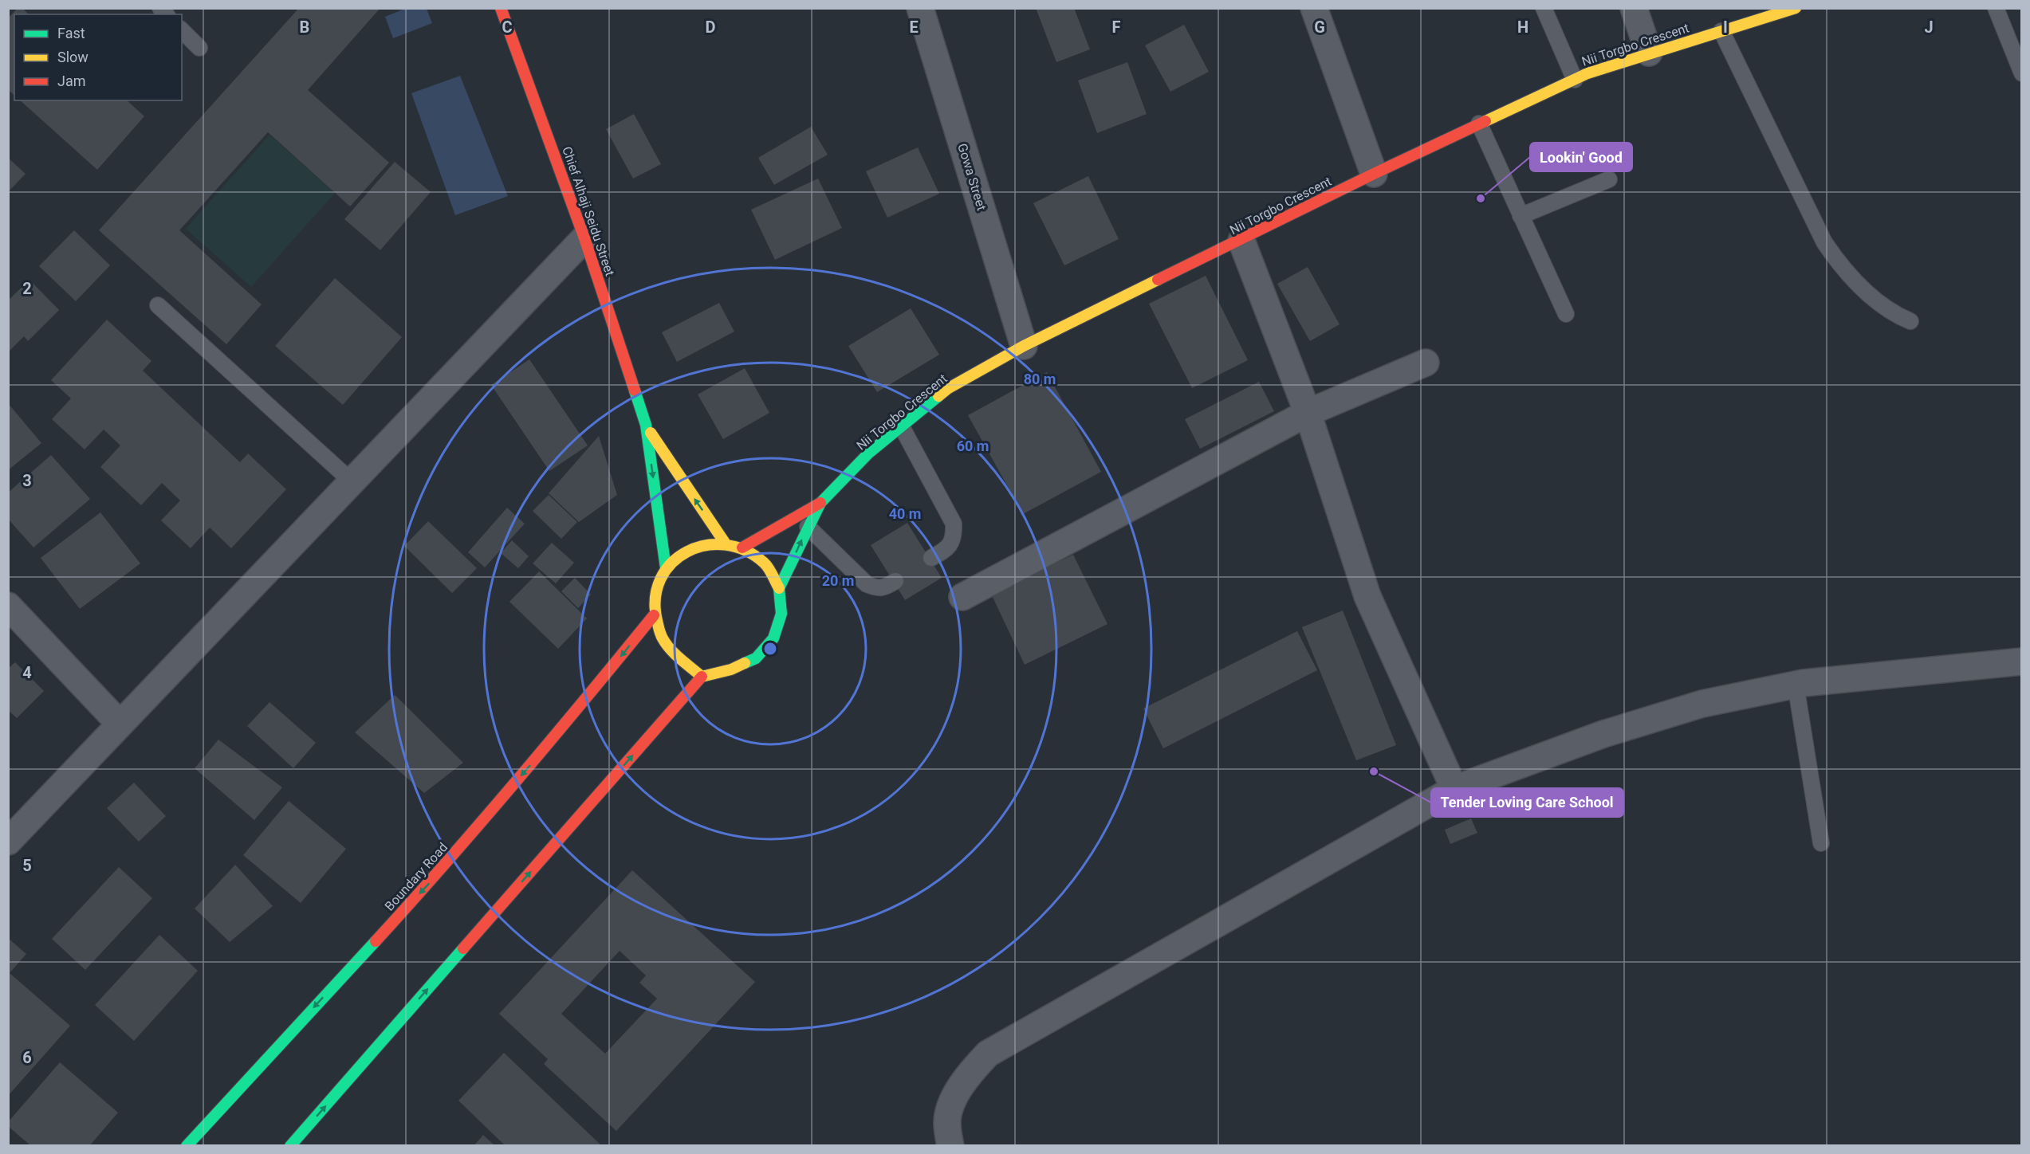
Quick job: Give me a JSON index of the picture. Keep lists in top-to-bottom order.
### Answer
{
  "streets": {
    "main road": ["Nii Torgbo Crescent", "Chief Alhaji Seidu Street", "Boundary Road"],
    "street": ["Gowa Street"]
  },
  "crossings": [
    ["Nii Torgbo Crescent", "Gowa Street"],
    ["Chief Alhaji Seidu Street", "Boundary Road"]
  ],
  "places": ["Lookin' Good", "Tender Loving Care School"],
  "legend": ["Fast", "Slow", "Jam"],
  "grid": {
    "columns": [
      "B",
      "C",
      "D",
      "E",
      "F",
      "G",
      "H",
      "I",
      "J"
    ],
    "rows": [
      "2",
      "3",
      "4",
      "5",
      "6"
    ]
  },
  "rings": [
    "80 m",
    "60 m",
    "40 m",
    "20 m"
  ]
}
